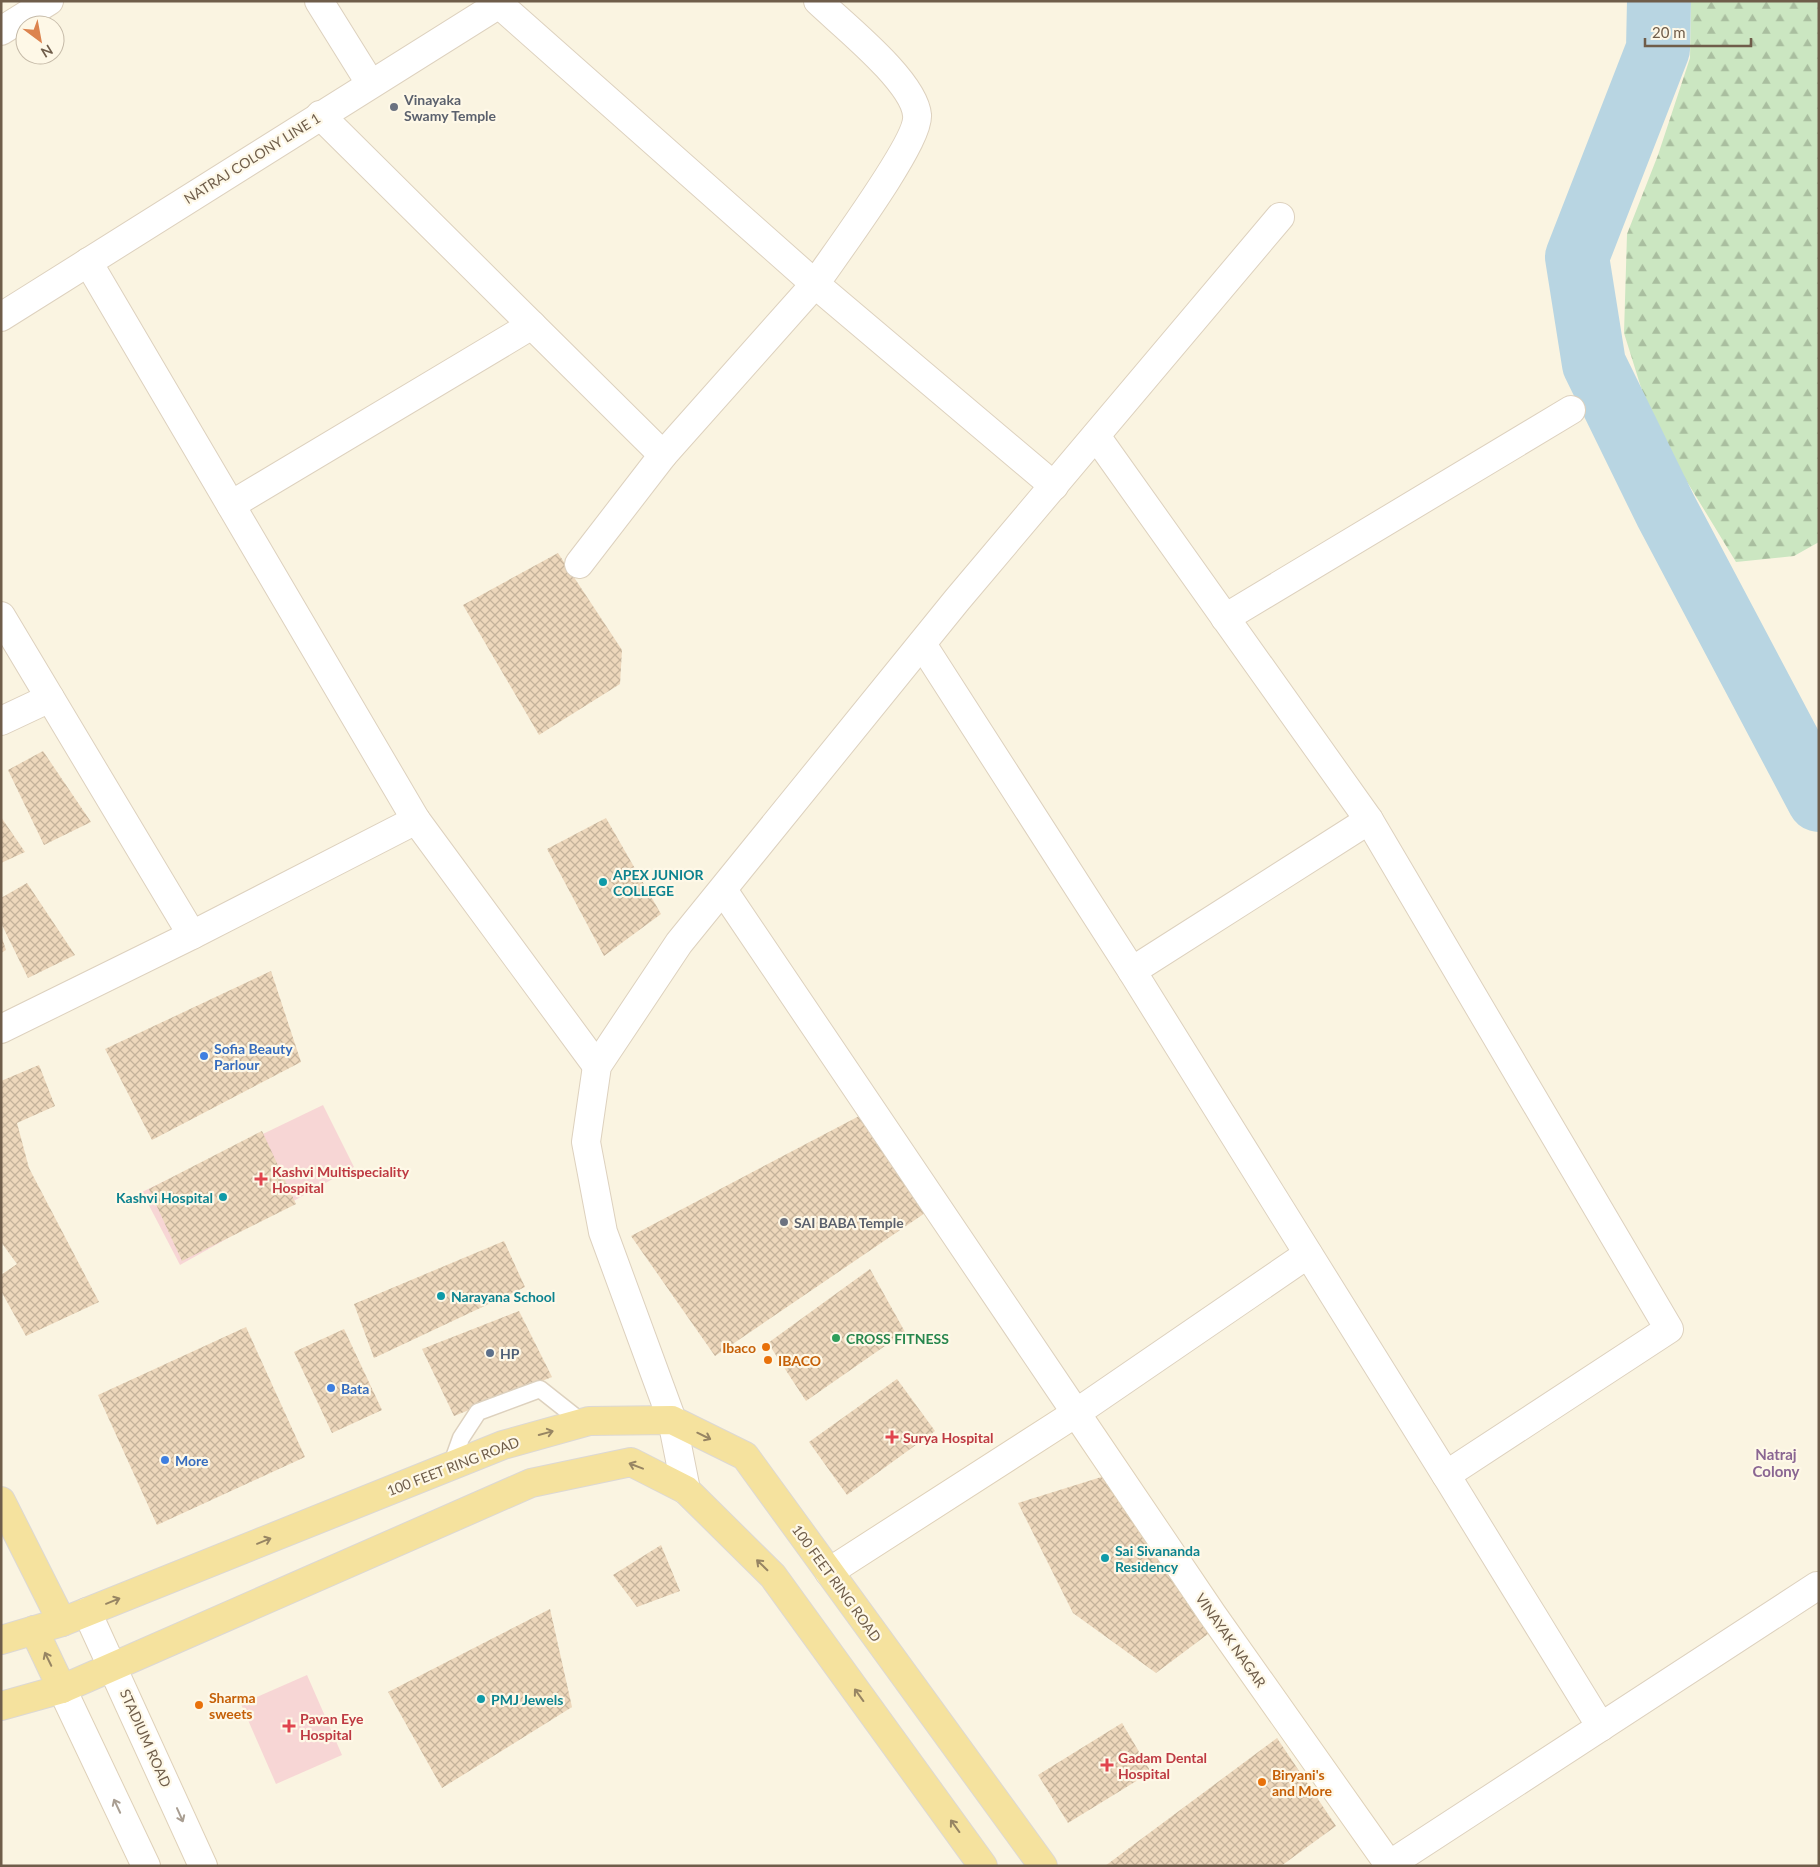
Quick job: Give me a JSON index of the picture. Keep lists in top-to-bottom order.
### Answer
{
  "streets": {
    "main road": ["100 FEET RING ROAD"],
    "street": ["NATRAJ COLONY LINE 1", "VINAYAK NAGAR", "STADIUM ROAD"]
  },
  "crossings": [
    ["100 FEET RING ROAD", "STADIUM ROAD"]
  ],
  "districts": ["Natraj Colony"],
  "places": {
    "other": [
      "Vinayaka Swamy Temple",
      "APEX JUNIOR COLLEGE",
      "Sofia Beauty Parlour",
      "Kashvi Hospital",
      "SAI BABA Temple",
      "Narayana School",
      "CROSS FITNESS",
      "Ibaco",
      "HP",
      "IBACO",
      "Bata",
      "More",
      "Sai Sivananda Residency",
      "PMJ Jewels",
      "Sharma sweets",
      "Biryani's and More"
    ],
    "health": [
      "Kashvi Multispeciality Hospital",
      "Surya Hospital",
      "Pavan Eye Hospital",
      "Gadam Dental Hospital"
    ]
  },
  "scale_bar": "20 m",
  "north": "bottom right"
}
